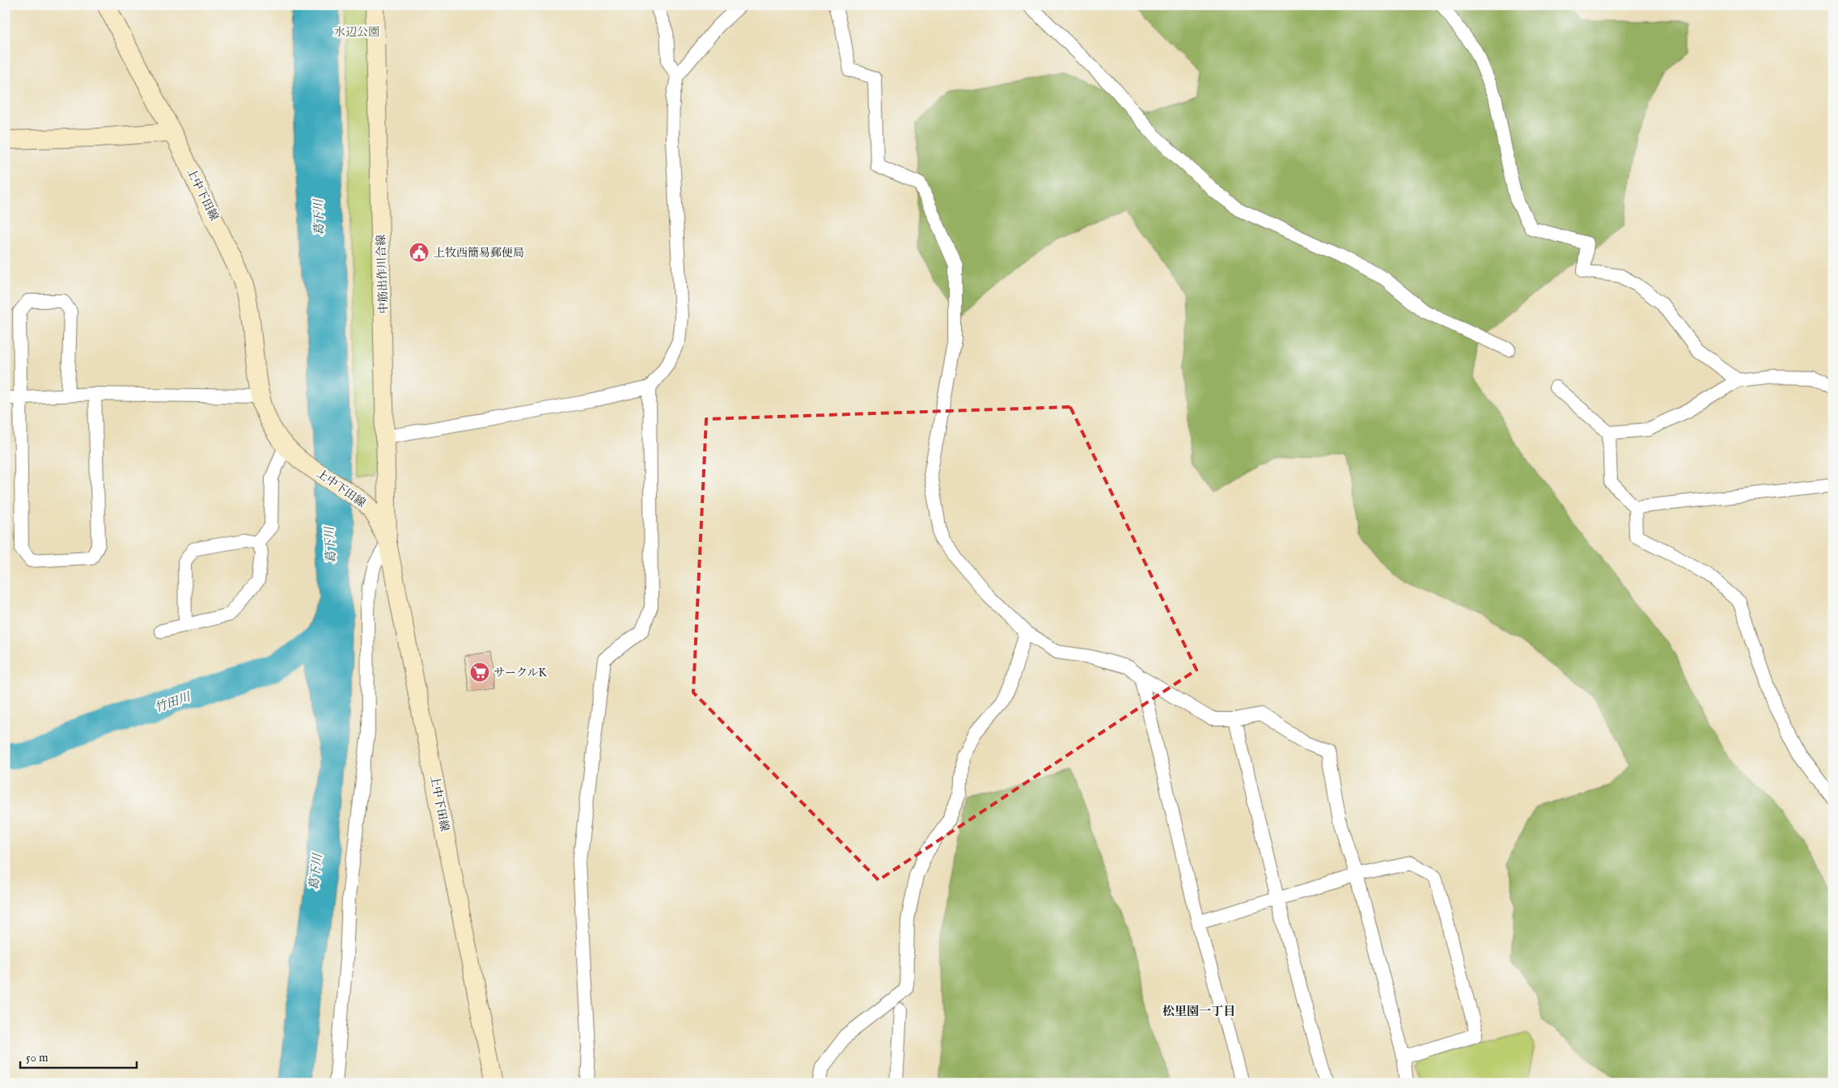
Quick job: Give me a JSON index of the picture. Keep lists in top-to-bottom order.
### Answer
{
  "streets": {
    "main road": ["上中下田線", "中筋出作川合線"]
  },
  "crossings": [
    ["上中下田線", "中筋出作川合線"]
  ],
  "districts": ["松里園一丁目"],
  "water": ["葛下川", "竹田川"],
  "parks": ["水辺公園"],
  "places": {
    "public building": ["上牧西簡易郵便局"],
    "supermarket": ["サークルK"]
  },
  "scale_bar": "50 m"
}
